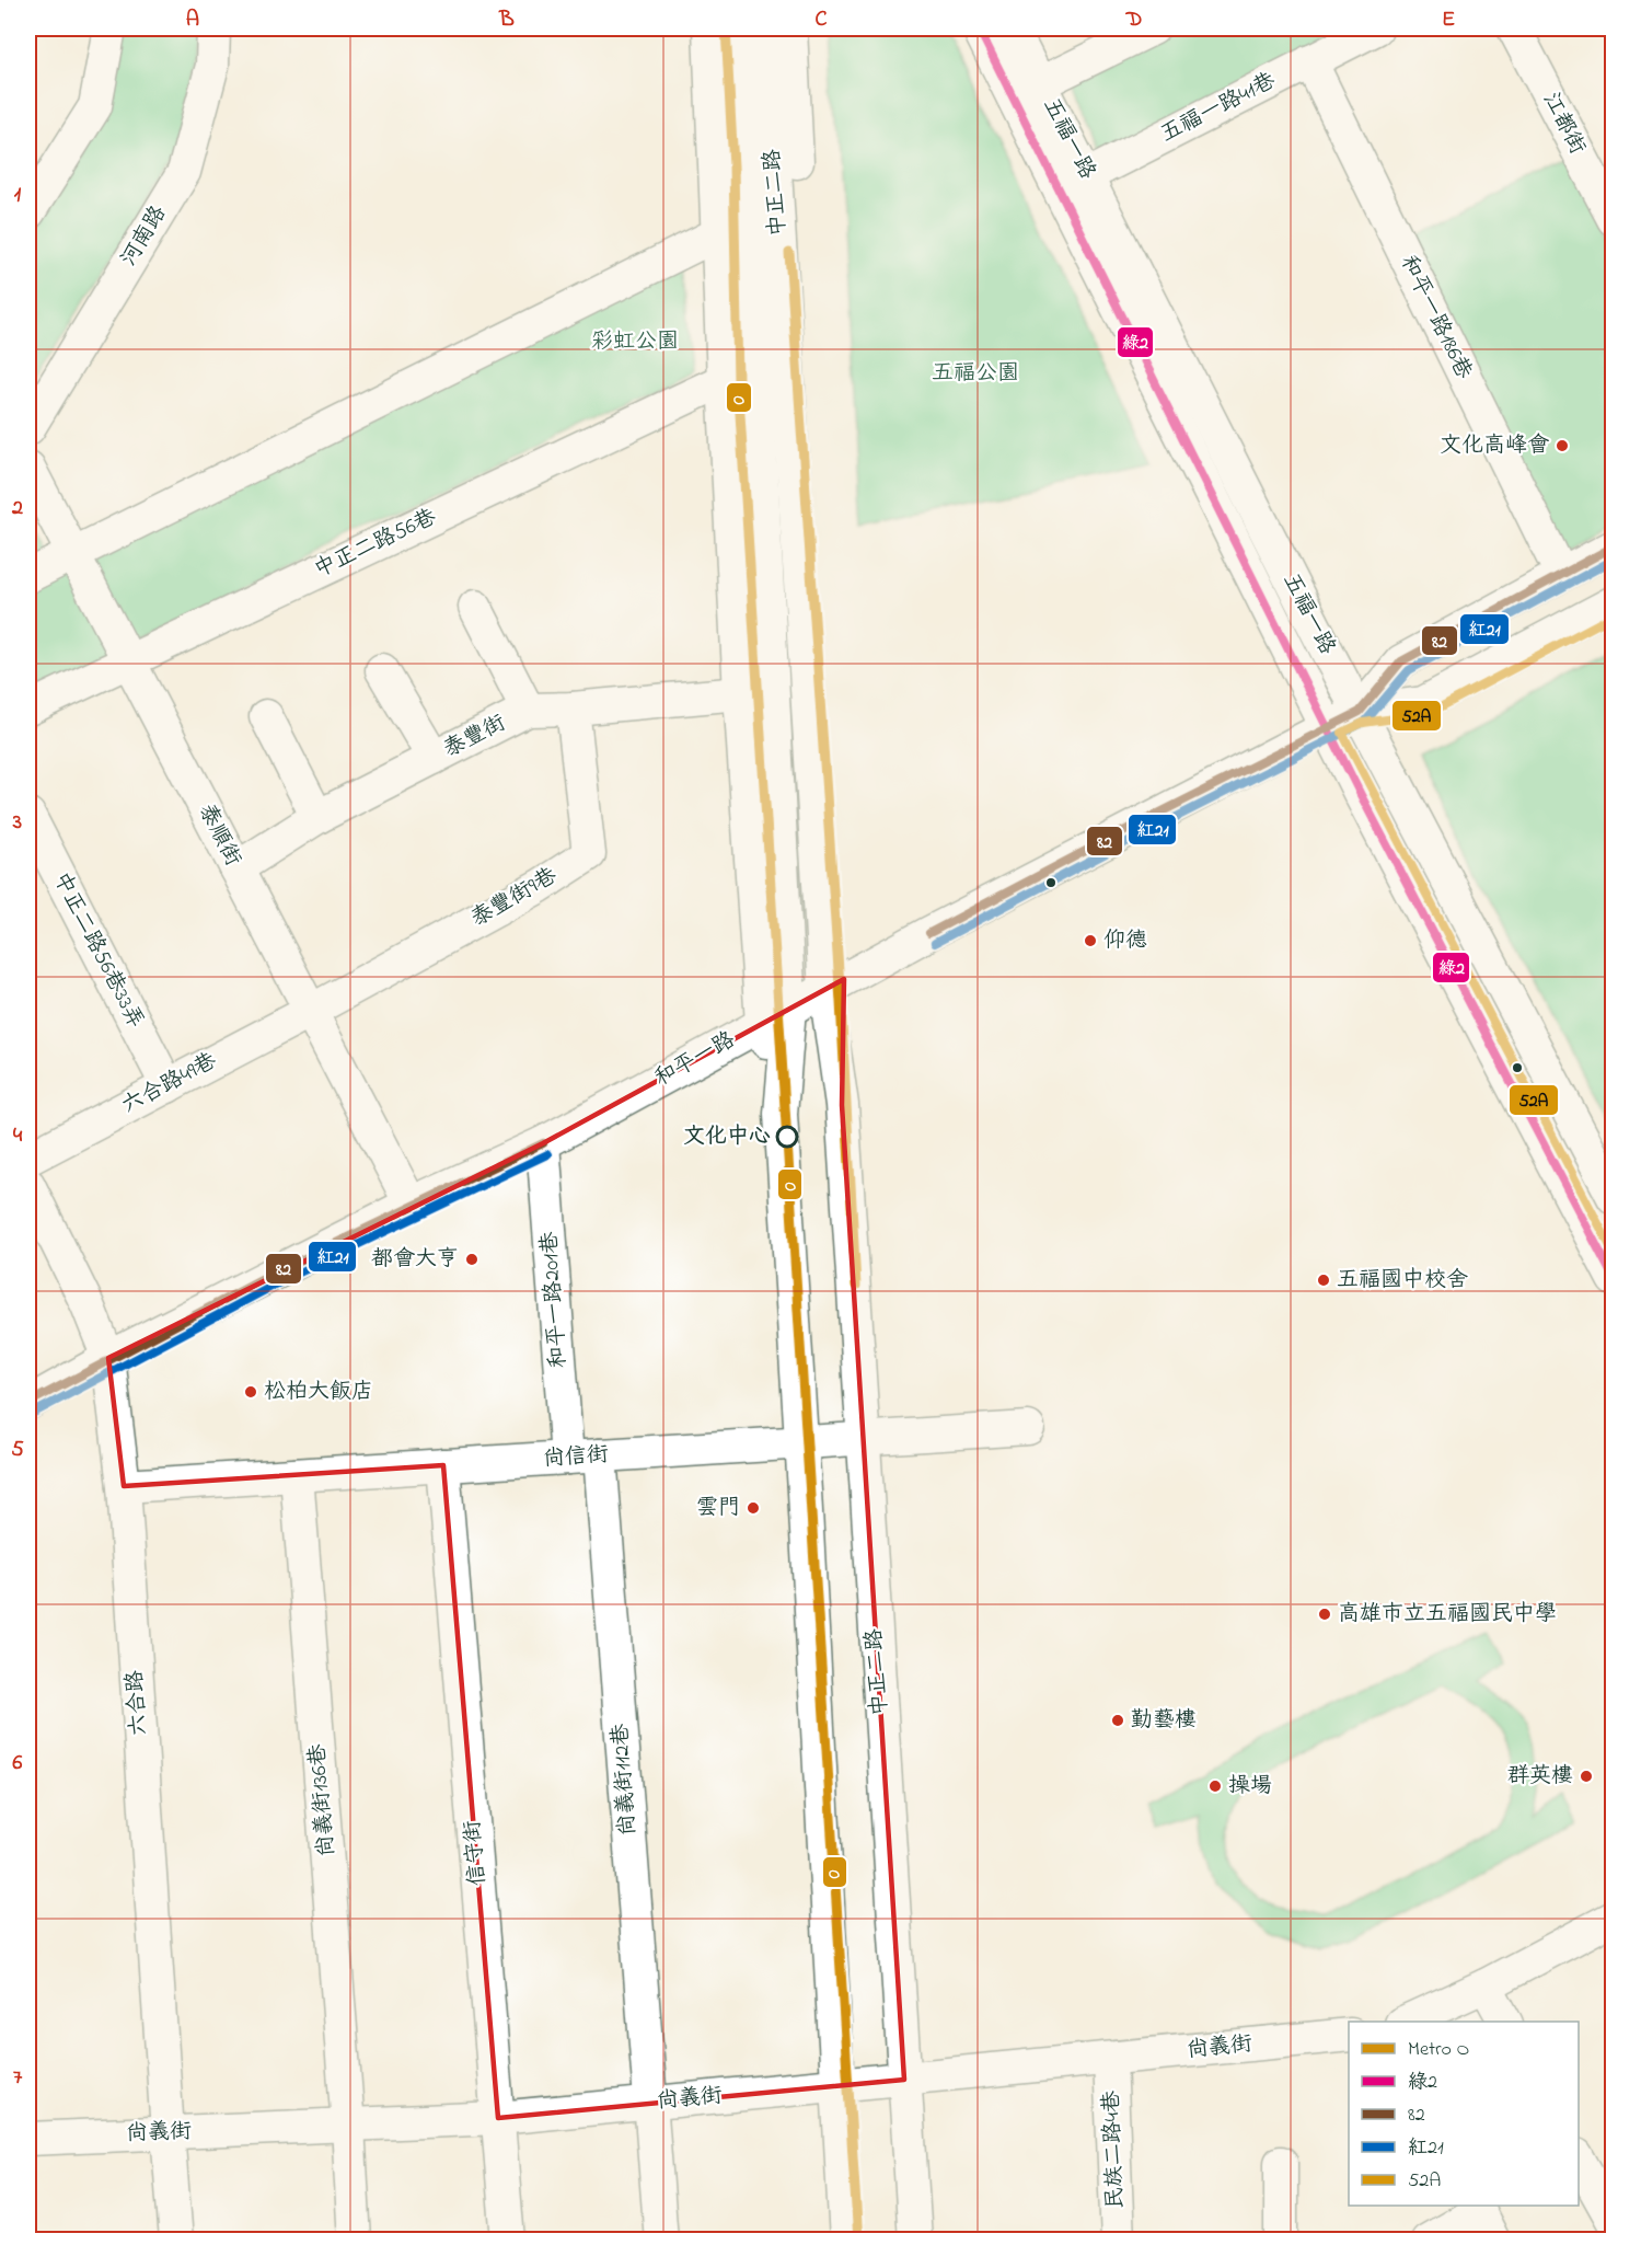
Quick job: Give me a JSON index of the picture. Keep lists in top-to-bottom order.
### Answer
{
  "streets": {
    "street": [
      "五福一路41巷",
      "江都街",
      "五福一路",
      "中正二路",
      "河南路",
      "和平一路186巷",
      "中正二路56巷",
      "泰豐街",
      "泰順街",
      "泰豐街9巷",
      "中正二路56巷33弄",
      "和平一路",
      "六合路49巷",
      "和平一路201巷",
      "尚信街",
      "六合路",
      "尚義街112巷",
      "尚義街136巷",
      "信守街",
      "尚義街",
      "民族二路4巷"
    ]
  },
  "crossings": [
    ["五福一路41巷", "五福一路"],
    ["五福一路41巷", "和平一路186巷"],
    ["五福一路", "和平一路"],
    ["中正二路", "中正二路56巷"],
    ["中正二路", "泰豐街"],
    ["中正二路", "和平一路"],
    ["中正二路", "尚信街"],
    ["中正二路", "尚義街"],
    ["和平一路186巷", "和平一路"],
    ["中正二路56巷", "泰順街"],
    ["泰豐街", "泰順街"],
    ["泰豐街", "泰豐街9巷"],
    ["泰順街", "泰豐街9巷"],
    ["泰順街", "和平一路"],
    ["泰順街", "六合路49巷"],
    ["泰豐街9巷", "六合路49巷"],
    ["中正二路56巷33弄", "六合路49巷"],
    ["和平一路", "和平一路201巷"],
    ["和平一路", "六合路"],
    ["和平一路201巷", "尚信街"],
    ["尚信街", "六合路"],
    ["尚信街", "尚義街112巷"],
    ["尚信街", "尚義街136巷"],
    ["尚信街", "信守街"],
    ["六合路", "尚義街"],
    ["尚義街112巷", "尚義街"],
    ["尚義街136巷", "尚義街"],
    ["信守街", "尚義街"],
    ["尚義街", "民族二路4巷"]
  ],
  "parks": ["彩虹公園", "五福公園"],
  "places": [
    "文化高峰會",
    "仰德",
    "文化中心",
    "都會大亨",
    "五福國中校舍",
    "松柏大飯店",
    "雲門",
    "高雄市立五福國民中學",
    "勤藝樓",
    "群英樓",
    "操場"
  ],
  "lines": [
    "metro line O",
    "transit line 綠2",
    "transit line 82",
    "transit line 紅21",
    "transit line 52A"
  ],
  "legend": [
    "Metro O",
    "綠2",
    "82",
    "紅21",
    "52A"
  ],
  "grid": {
    "columns": [
      "A",
      "B",
      "C",
      "D",
      "E"
    ],
    "rows": [
      "1",
      "2",
      "3",
      "4",
      "5",
      "6",
      "7"
    ]
  }
}
